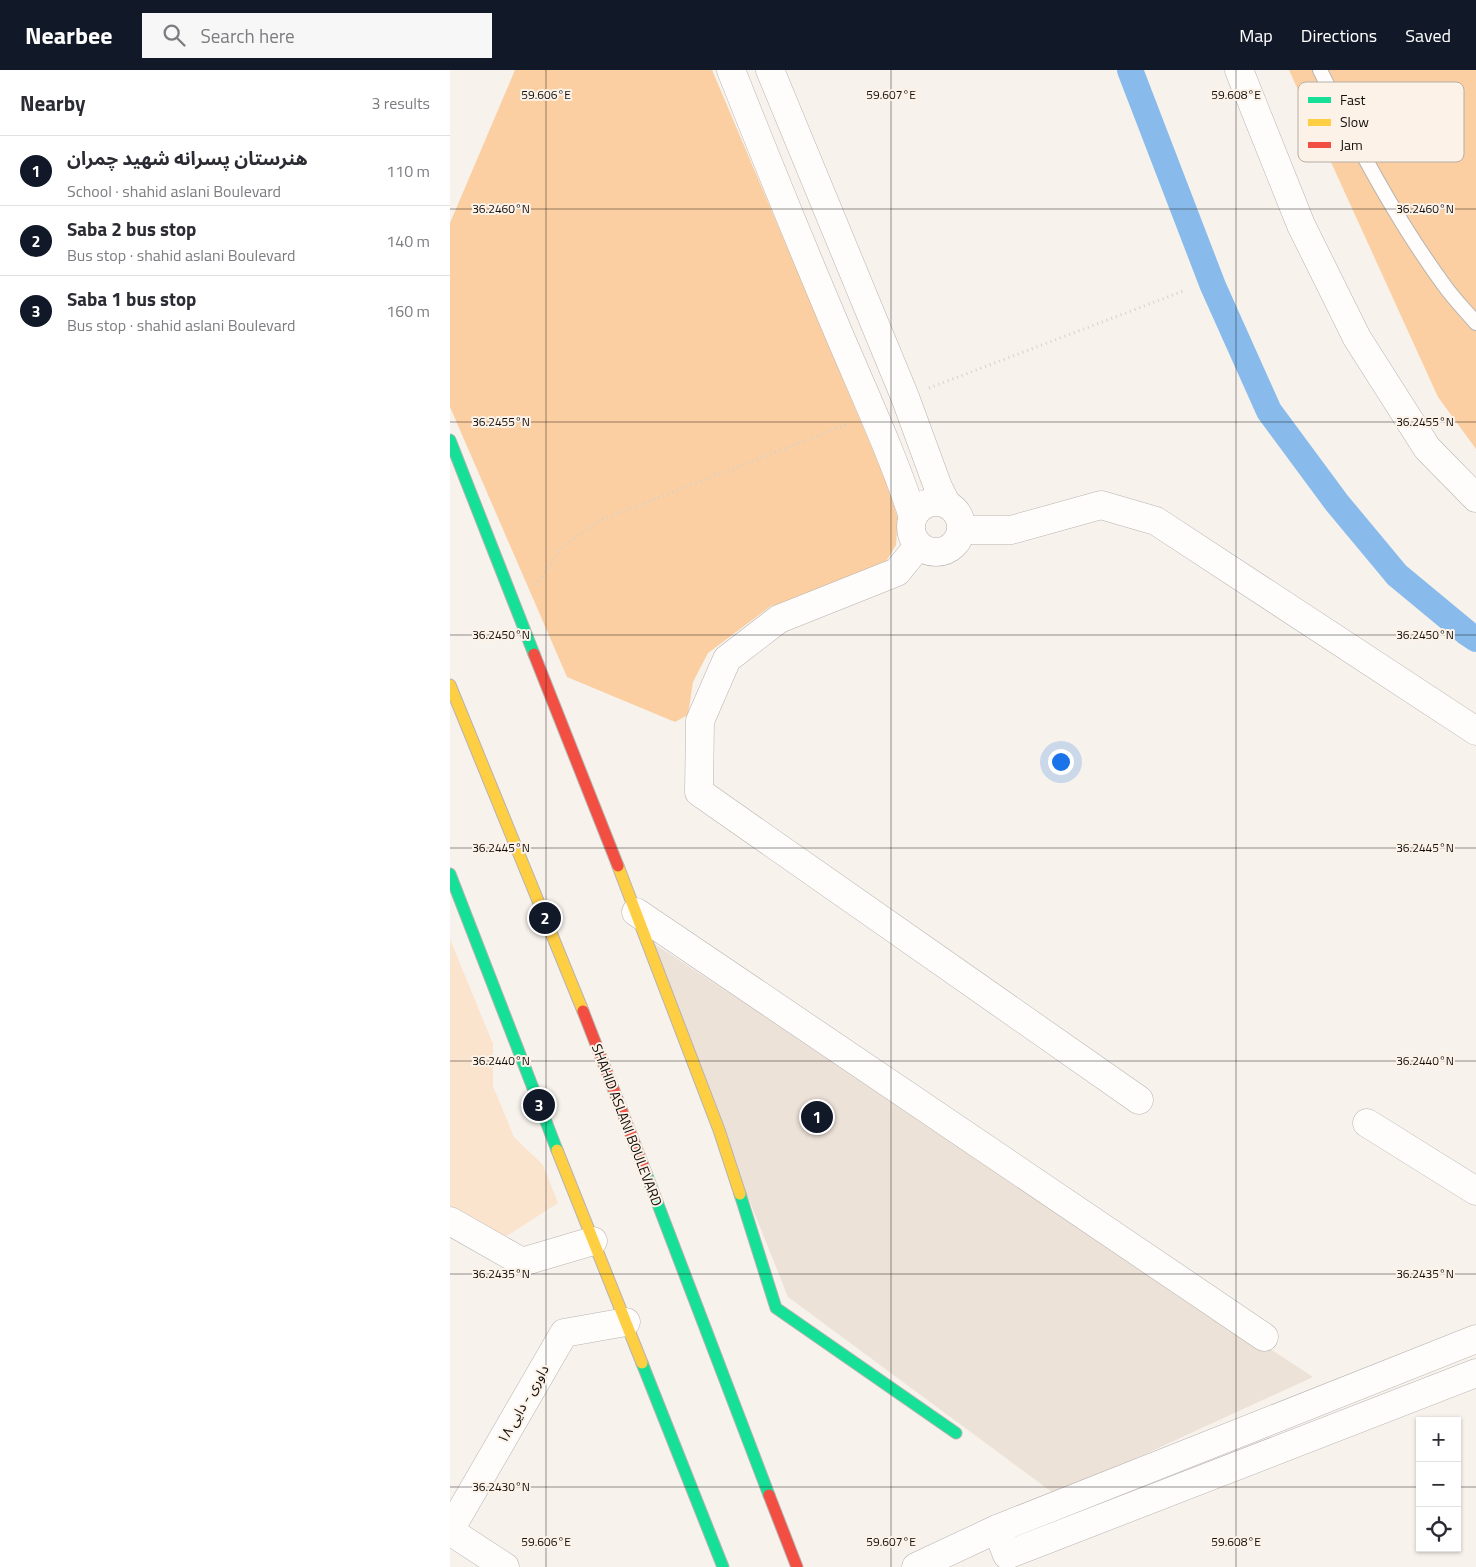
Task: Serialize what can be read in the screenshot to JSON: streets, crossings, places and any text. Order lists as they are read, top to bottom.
{
  "streets": {
    "main road": ["SHAHID ASLANI BOULEVARD"],
    "street": ["داوری - دایی ۱۸"]
  },
  "legend": ["Fast", "Slow", "Jam"],
  "page": {
    "header": "Nearbee",
    "search": "Search here",
    "nav": ["Map", "Directions", "Saved"],
    "heading": ["Nearby", "3 results"],
    "list": [
      {
        "mark": "1",
        "name": "هنرستان پسرانه شهید چمران",
        "note": "School · shahid aslani Boulevard",
        "value": "110 m"
      },
      {
        "mark": "2",
        "name": "Saba 2 bus stop",
        "note": "Bus stop · shahid aslani Boulevard",
        "value": "140 m"
      },
      {
        "mark": "3",
        "name": "Saba 1 bus stop",
        "note": "Bus stop · shahid aslani Boulevard",
        "value": "160 m"
      }
    ],
    "pins": ["2", "3", "1"],
    "map_buttons": ["+", "−"]
  },
  "coordinates": [
    "59.606°E",
    "59.607°E",
    "59.608°E",
    "36.2460°N",
    "36.2455°N",
    "36.2450°N",
    "36.2445°N",
    "36.2440°N",
    "36.2435°N",
    "36.2430°N"
  ]
}
